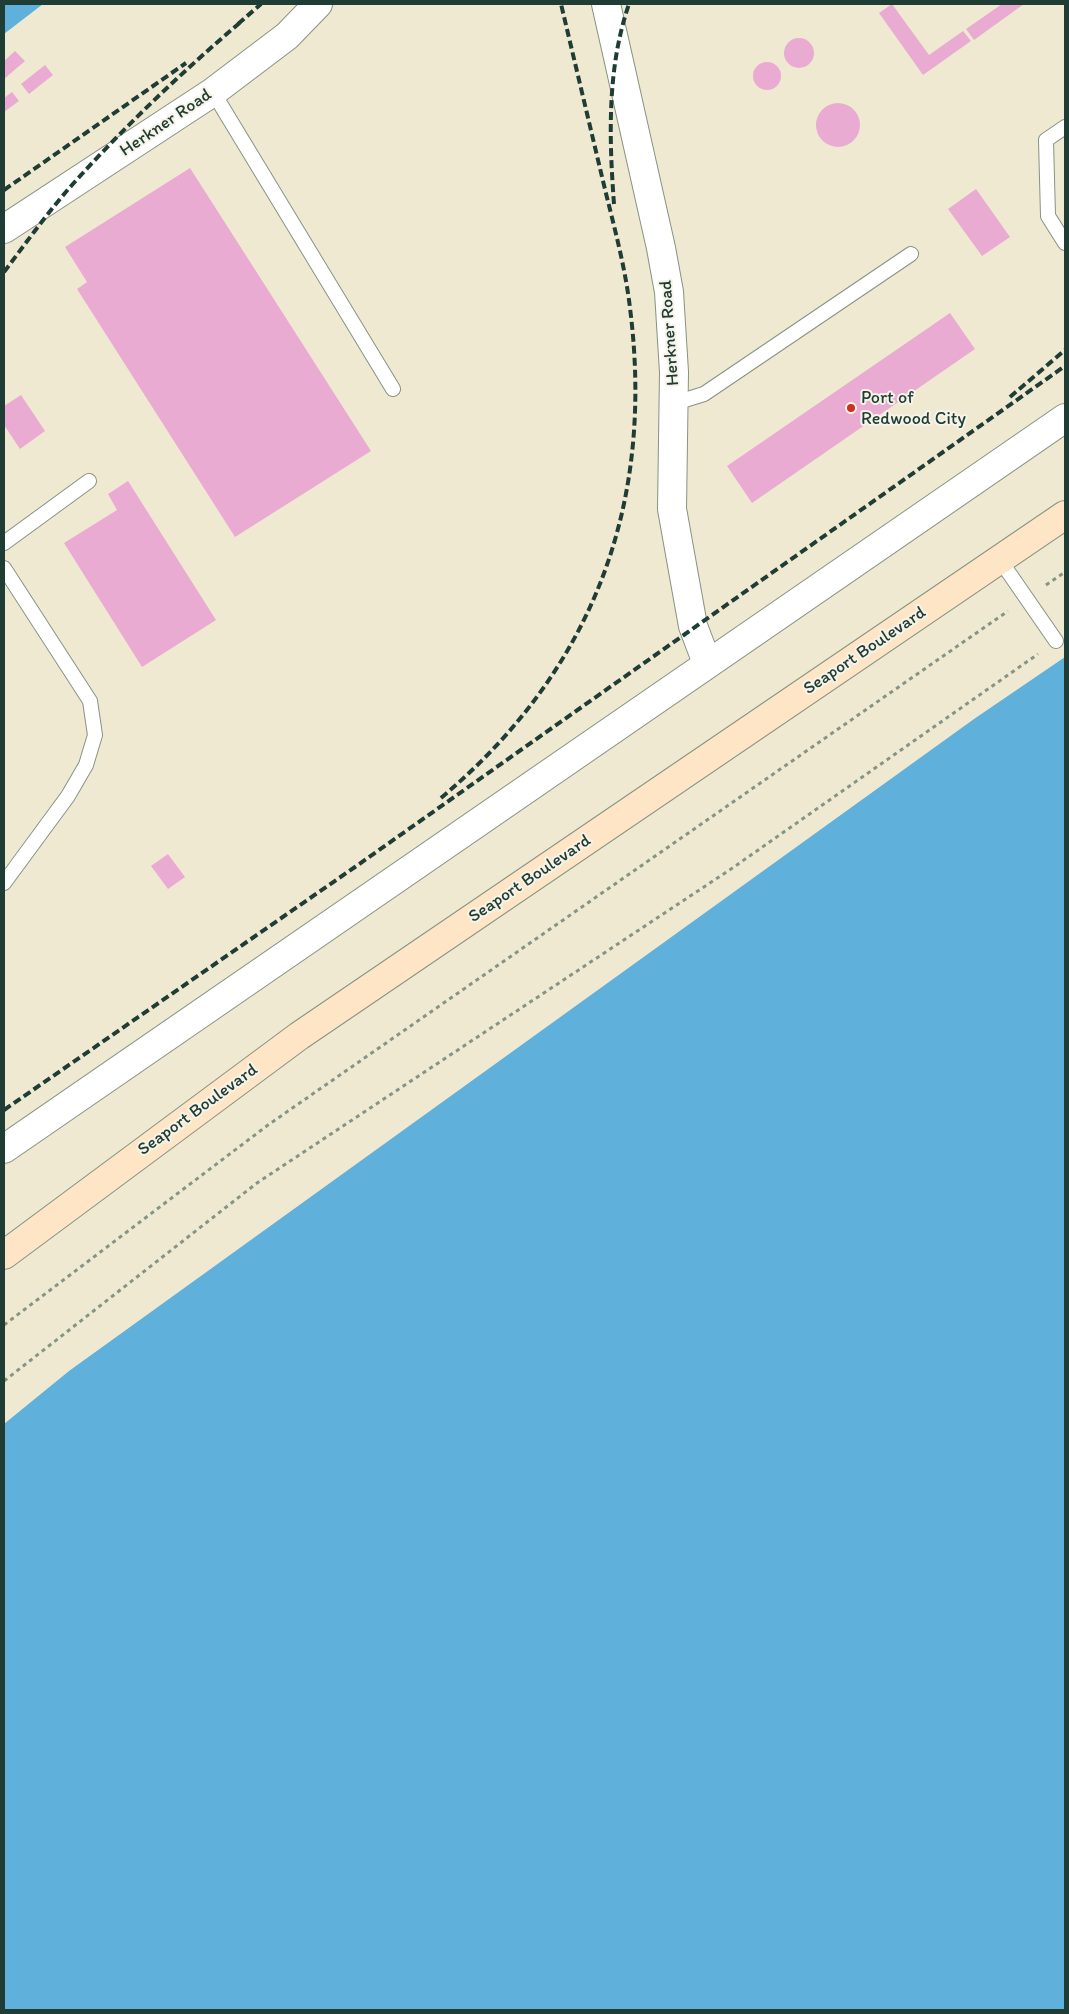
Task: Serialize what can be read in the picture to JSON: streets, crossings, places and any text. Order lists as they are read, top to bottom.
{
  "streets": {
    "main road": ["Seaport Boulevard"],
    "street": ["Herkner Road"]
  },
  "places": ["Port of Redwood City"]
}
